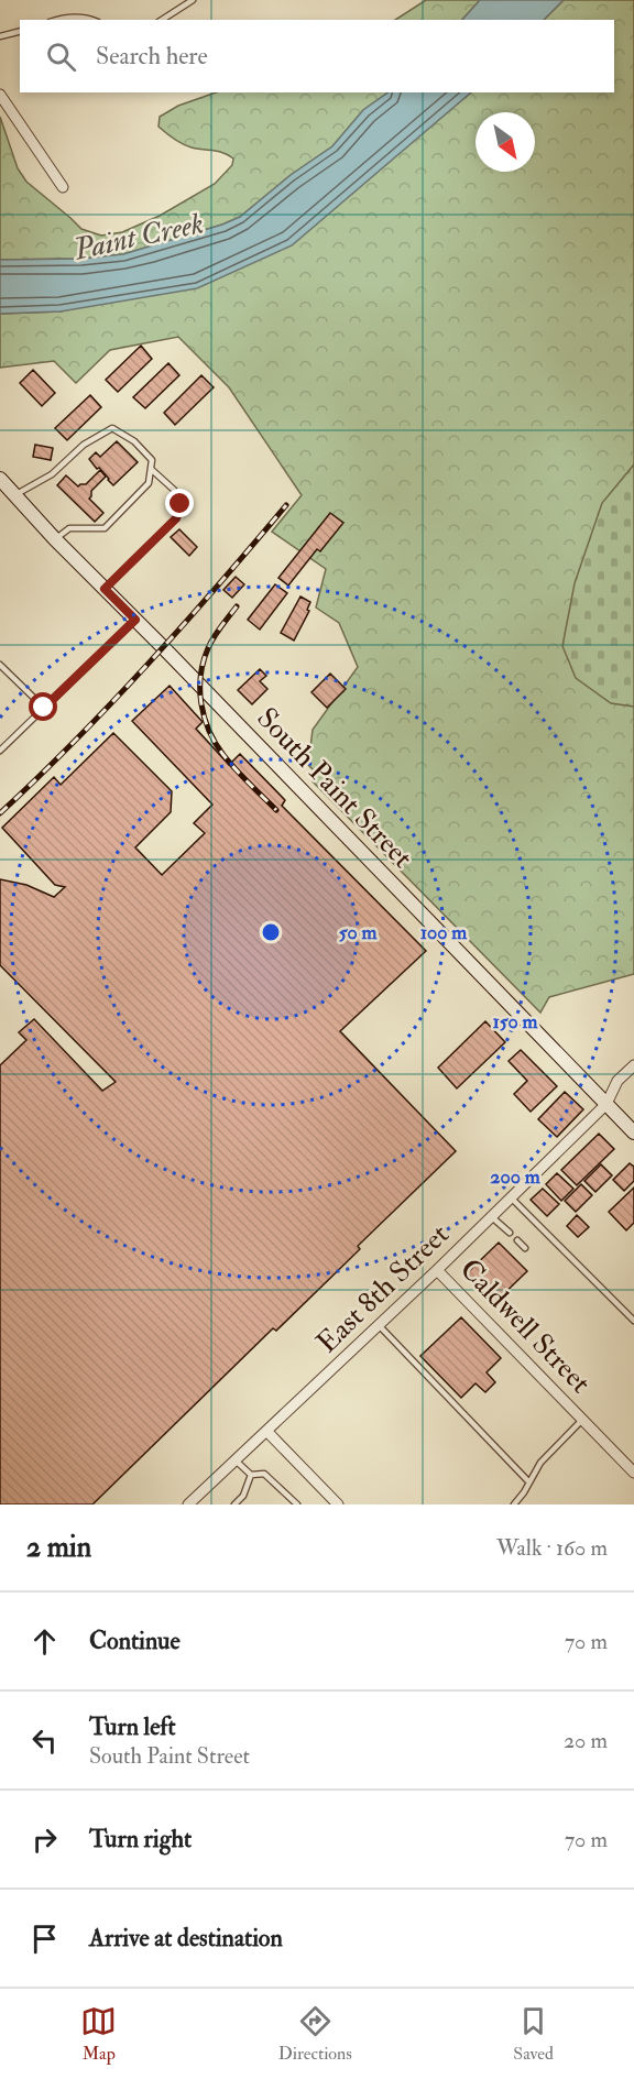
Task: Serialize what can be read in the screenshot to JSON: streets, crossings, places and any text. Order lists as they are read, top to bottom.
{
  "streets": {
    "main road": ["South Paint Street"],
    "street": ["East 8th Street", "Caldwell Street"]
  },
  "crossings": [
    ["South Paint Street", "East 8th Street"],
    ["East 8th Street", "Caldwell Street"]
  ],
  "water": ["Paint Creek"],
  "north": "bottom right",
  "page": {
    "search": "Search here",
    "heading": ["2 min", "Walk · 160 m"],
    "list": [
      ["Continue", "70 m"],
      ["Turn left", "South Paint Street", "20 m"],
      ["Turn right", "70 m"],
      "Arrive at destination"
    ],
    "nav": ["Map", "Directions", "Saved"]
  },
  "rings": [
    "50 m",
    "100 m",
    "150 m",
    "200 m"
  ]
}
